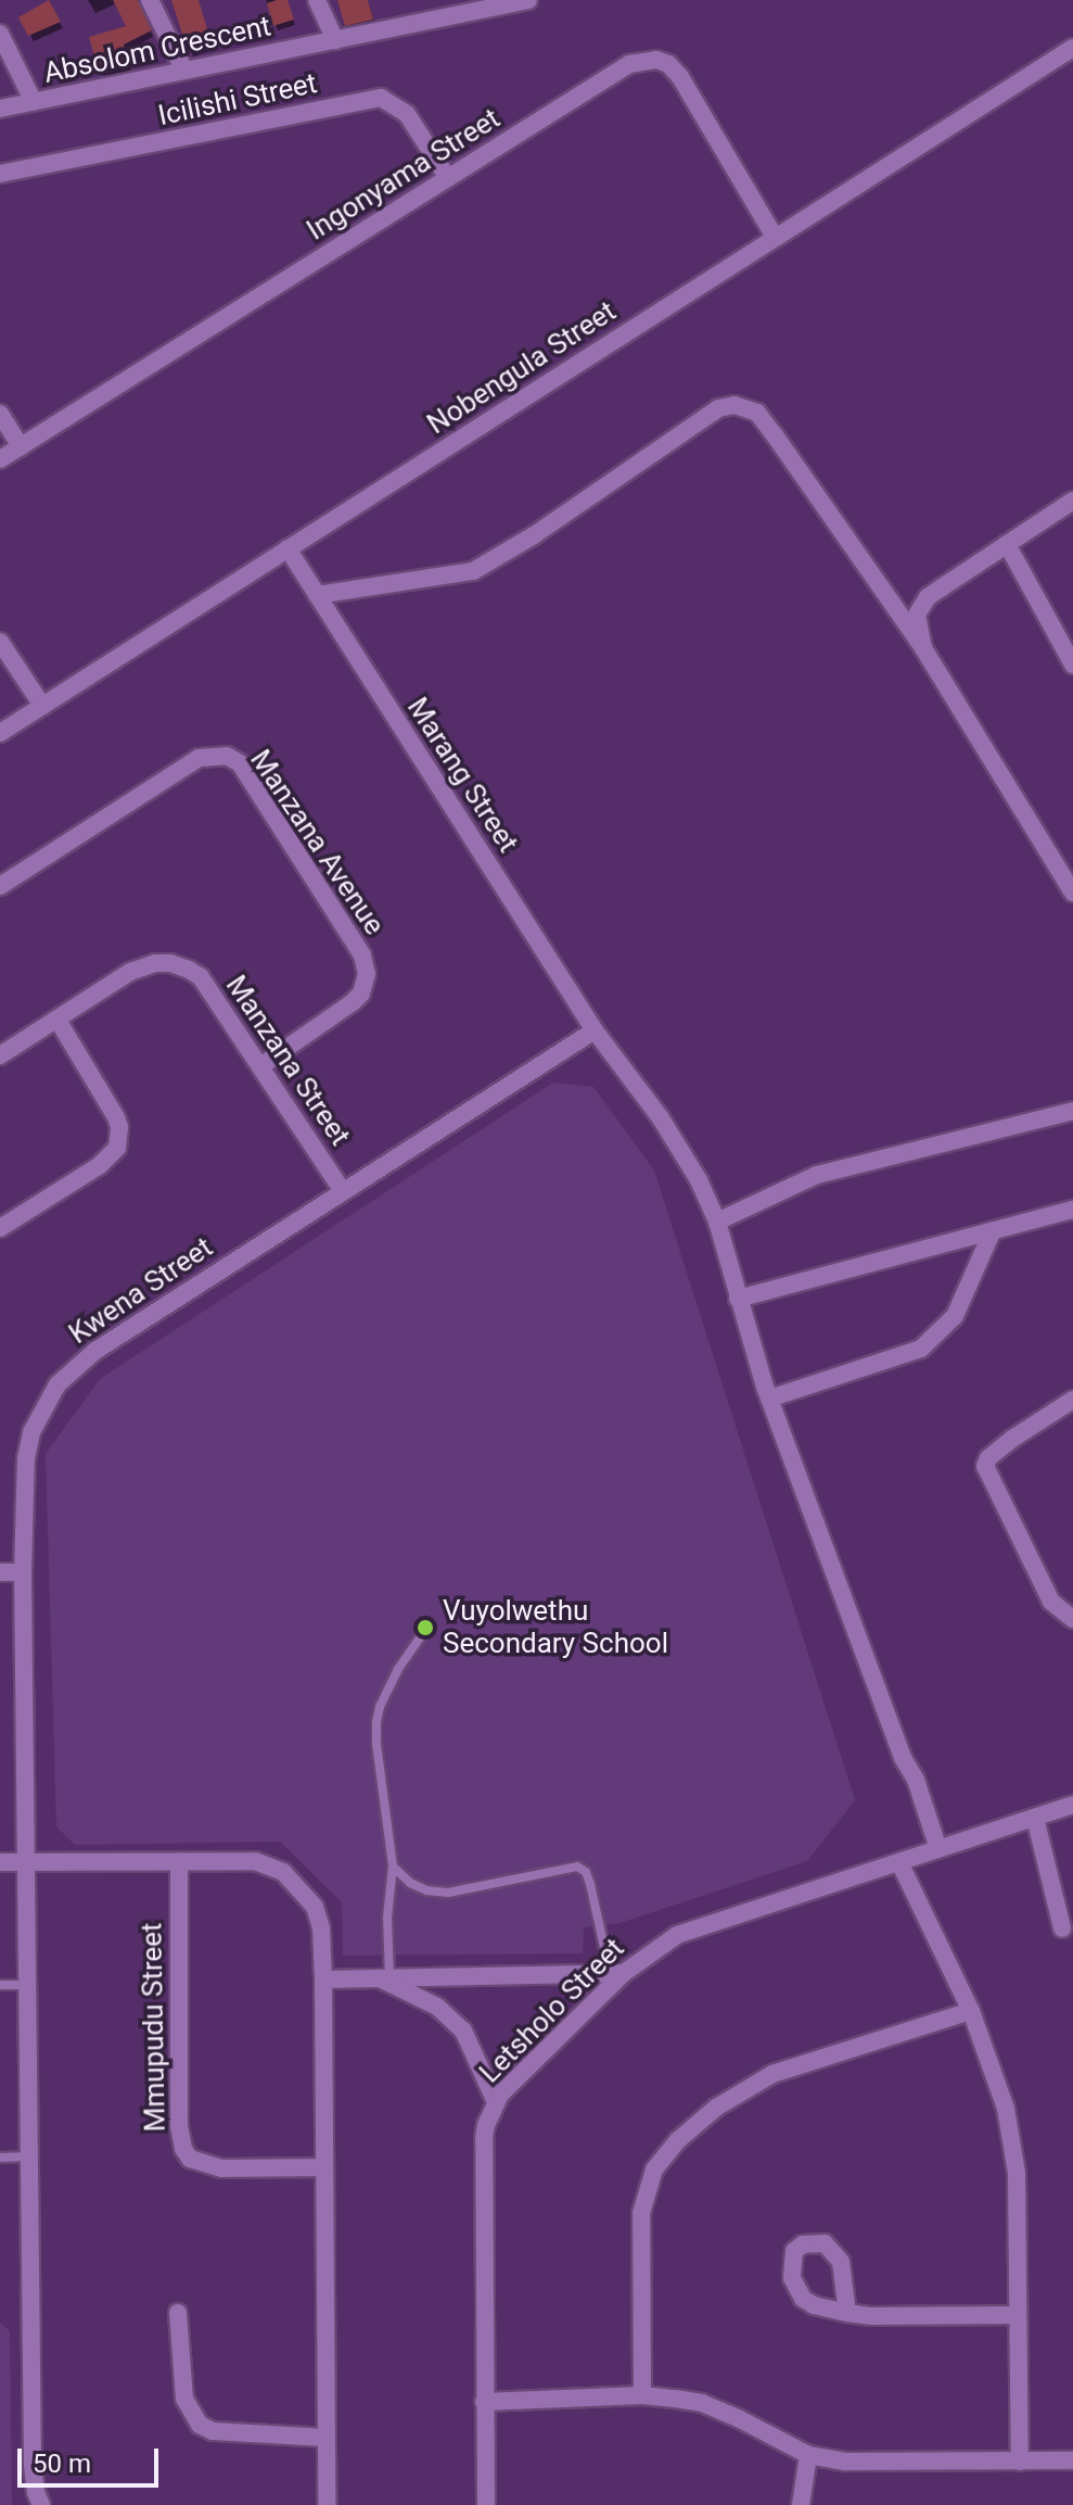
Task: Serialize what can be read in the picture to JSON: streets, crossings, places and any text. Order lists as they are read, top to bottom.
{
  "streets": {
    "street": [
      "Absolom Crescent",
      "Icilishi Street",
      "Ingonyama Street",
      "Nobengula Street",
      "Marang Street",
      "Manzana Avenue",
      "Manzana Street",
      "Kwena Street",
      "Letsholo Street",
      "Mmupudu Street"
    ]
  },
  "crossings": [
    ["Icilishi Street", "Ingonyama Street"],
    ["Ingonyama Street", "Nobengula Street"],
    ["Nobengula Street", "Marang Street"],
    ["Marang Street", "Kwena Street"],
    ["Marang Street", "Letsholo Street"],
    ["Manzana Avenue", "Manzana Street"],
    ["Manzana Street", "Kwena Street"]
  ],
  "places": ["Vuyolwethu Secondary School"],
  "scale_bar": "50 m"
}
